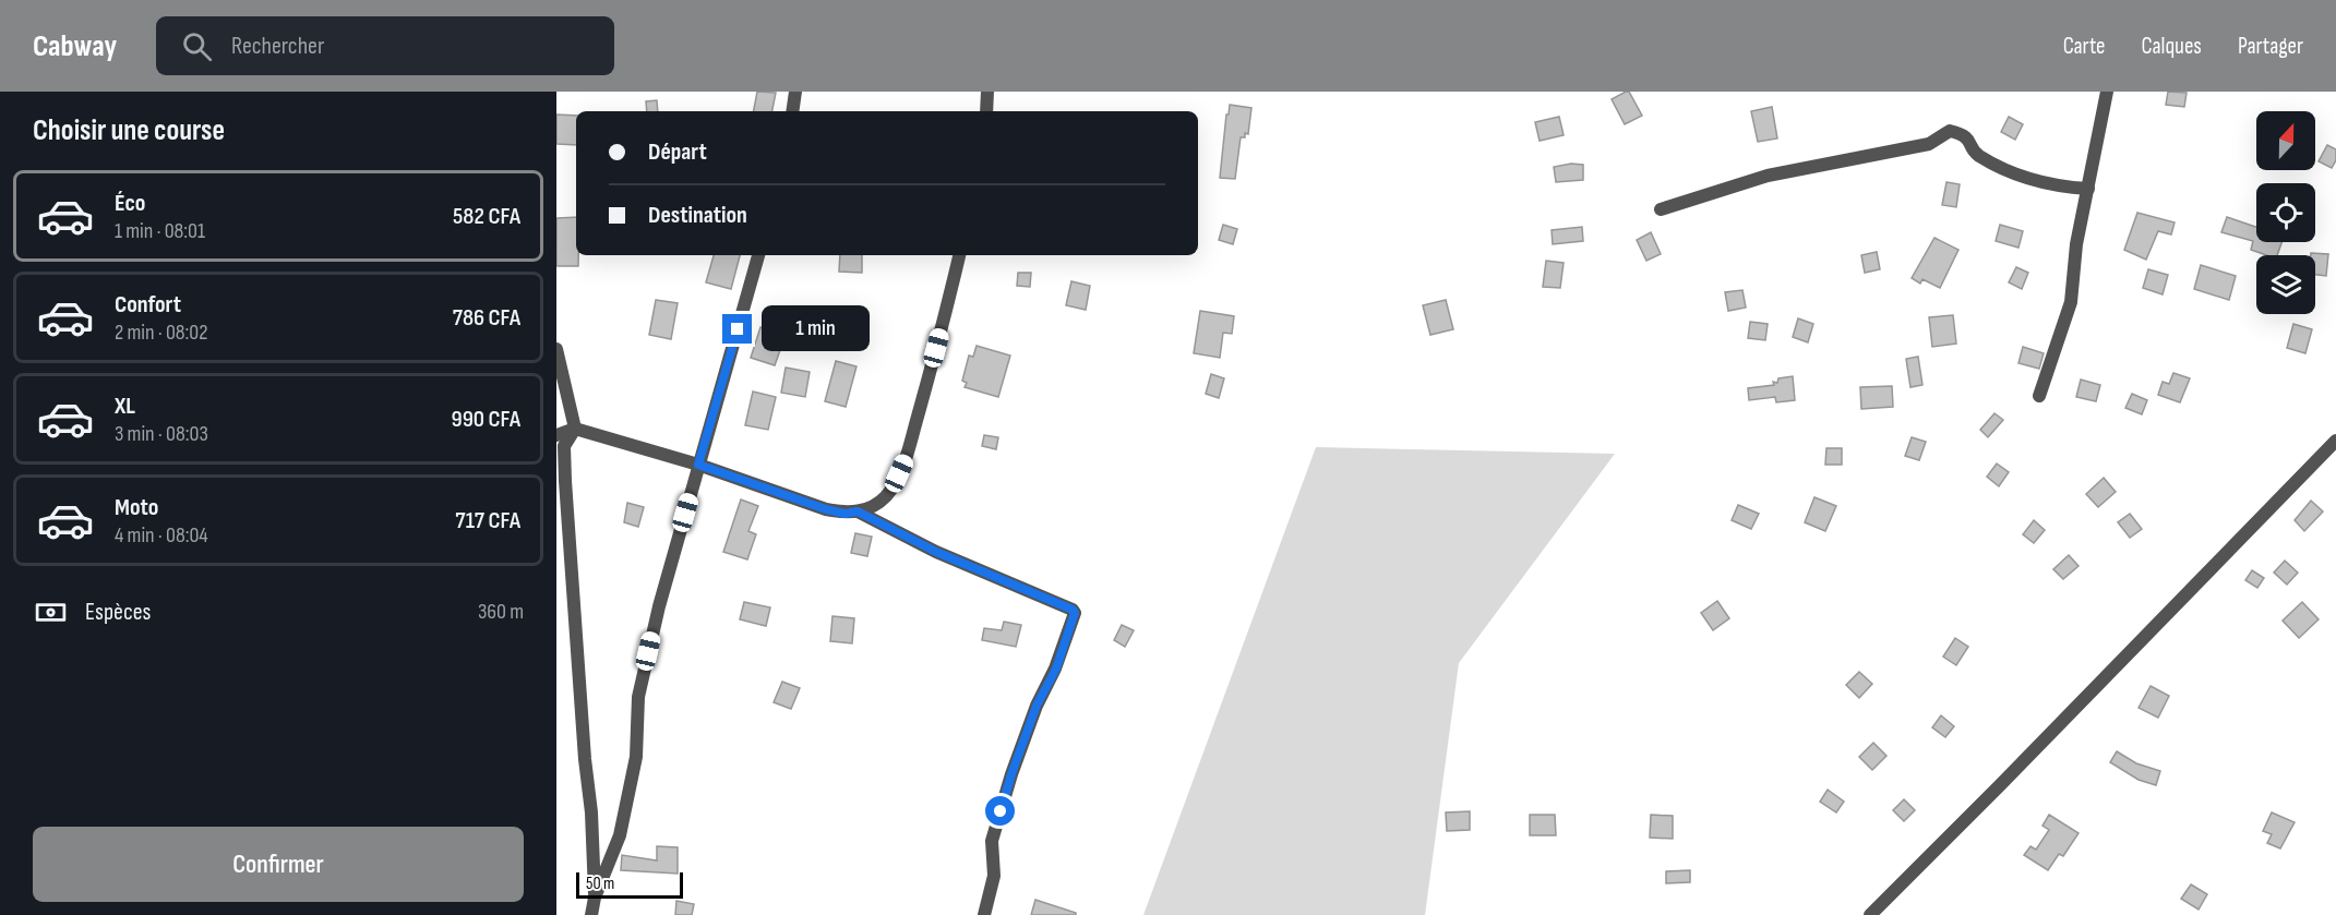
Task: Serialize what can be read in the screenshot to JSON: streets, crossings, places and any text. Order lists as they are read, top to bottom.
{
  "scale_bar": "50 m",
  "north": "top",
  "page": {
    "header": "Cabway",
    "search": "Rechercher",
    "nav": ["Carte", "Calques", "Partager"],
    "heading": "Choisir une course",
    "banner": ["Départ", "Destination"],
    "list": [
      {
        "name": "Éco",
        "note": "1 min · 08:01",
        "value": "582 CFA"
      },
      {
        "name": "Confort",
        "note": "2 min · 08:02",
        "value": "786 CFA"
      },
      {
        "name": "XL",
        "note": "3 min · 08:03",
        "value": "990 CFA"
      },
      {
        "name": "Moto",
        "note": "4 min · 08:04",
        "value": "717 CFA"
      }
    ],
    "bubble": "1 min",
    "pay": ["Espèces", "360 m"],
    "buttons": "Confirmer",
    "scale": "50 m"
  }
}
